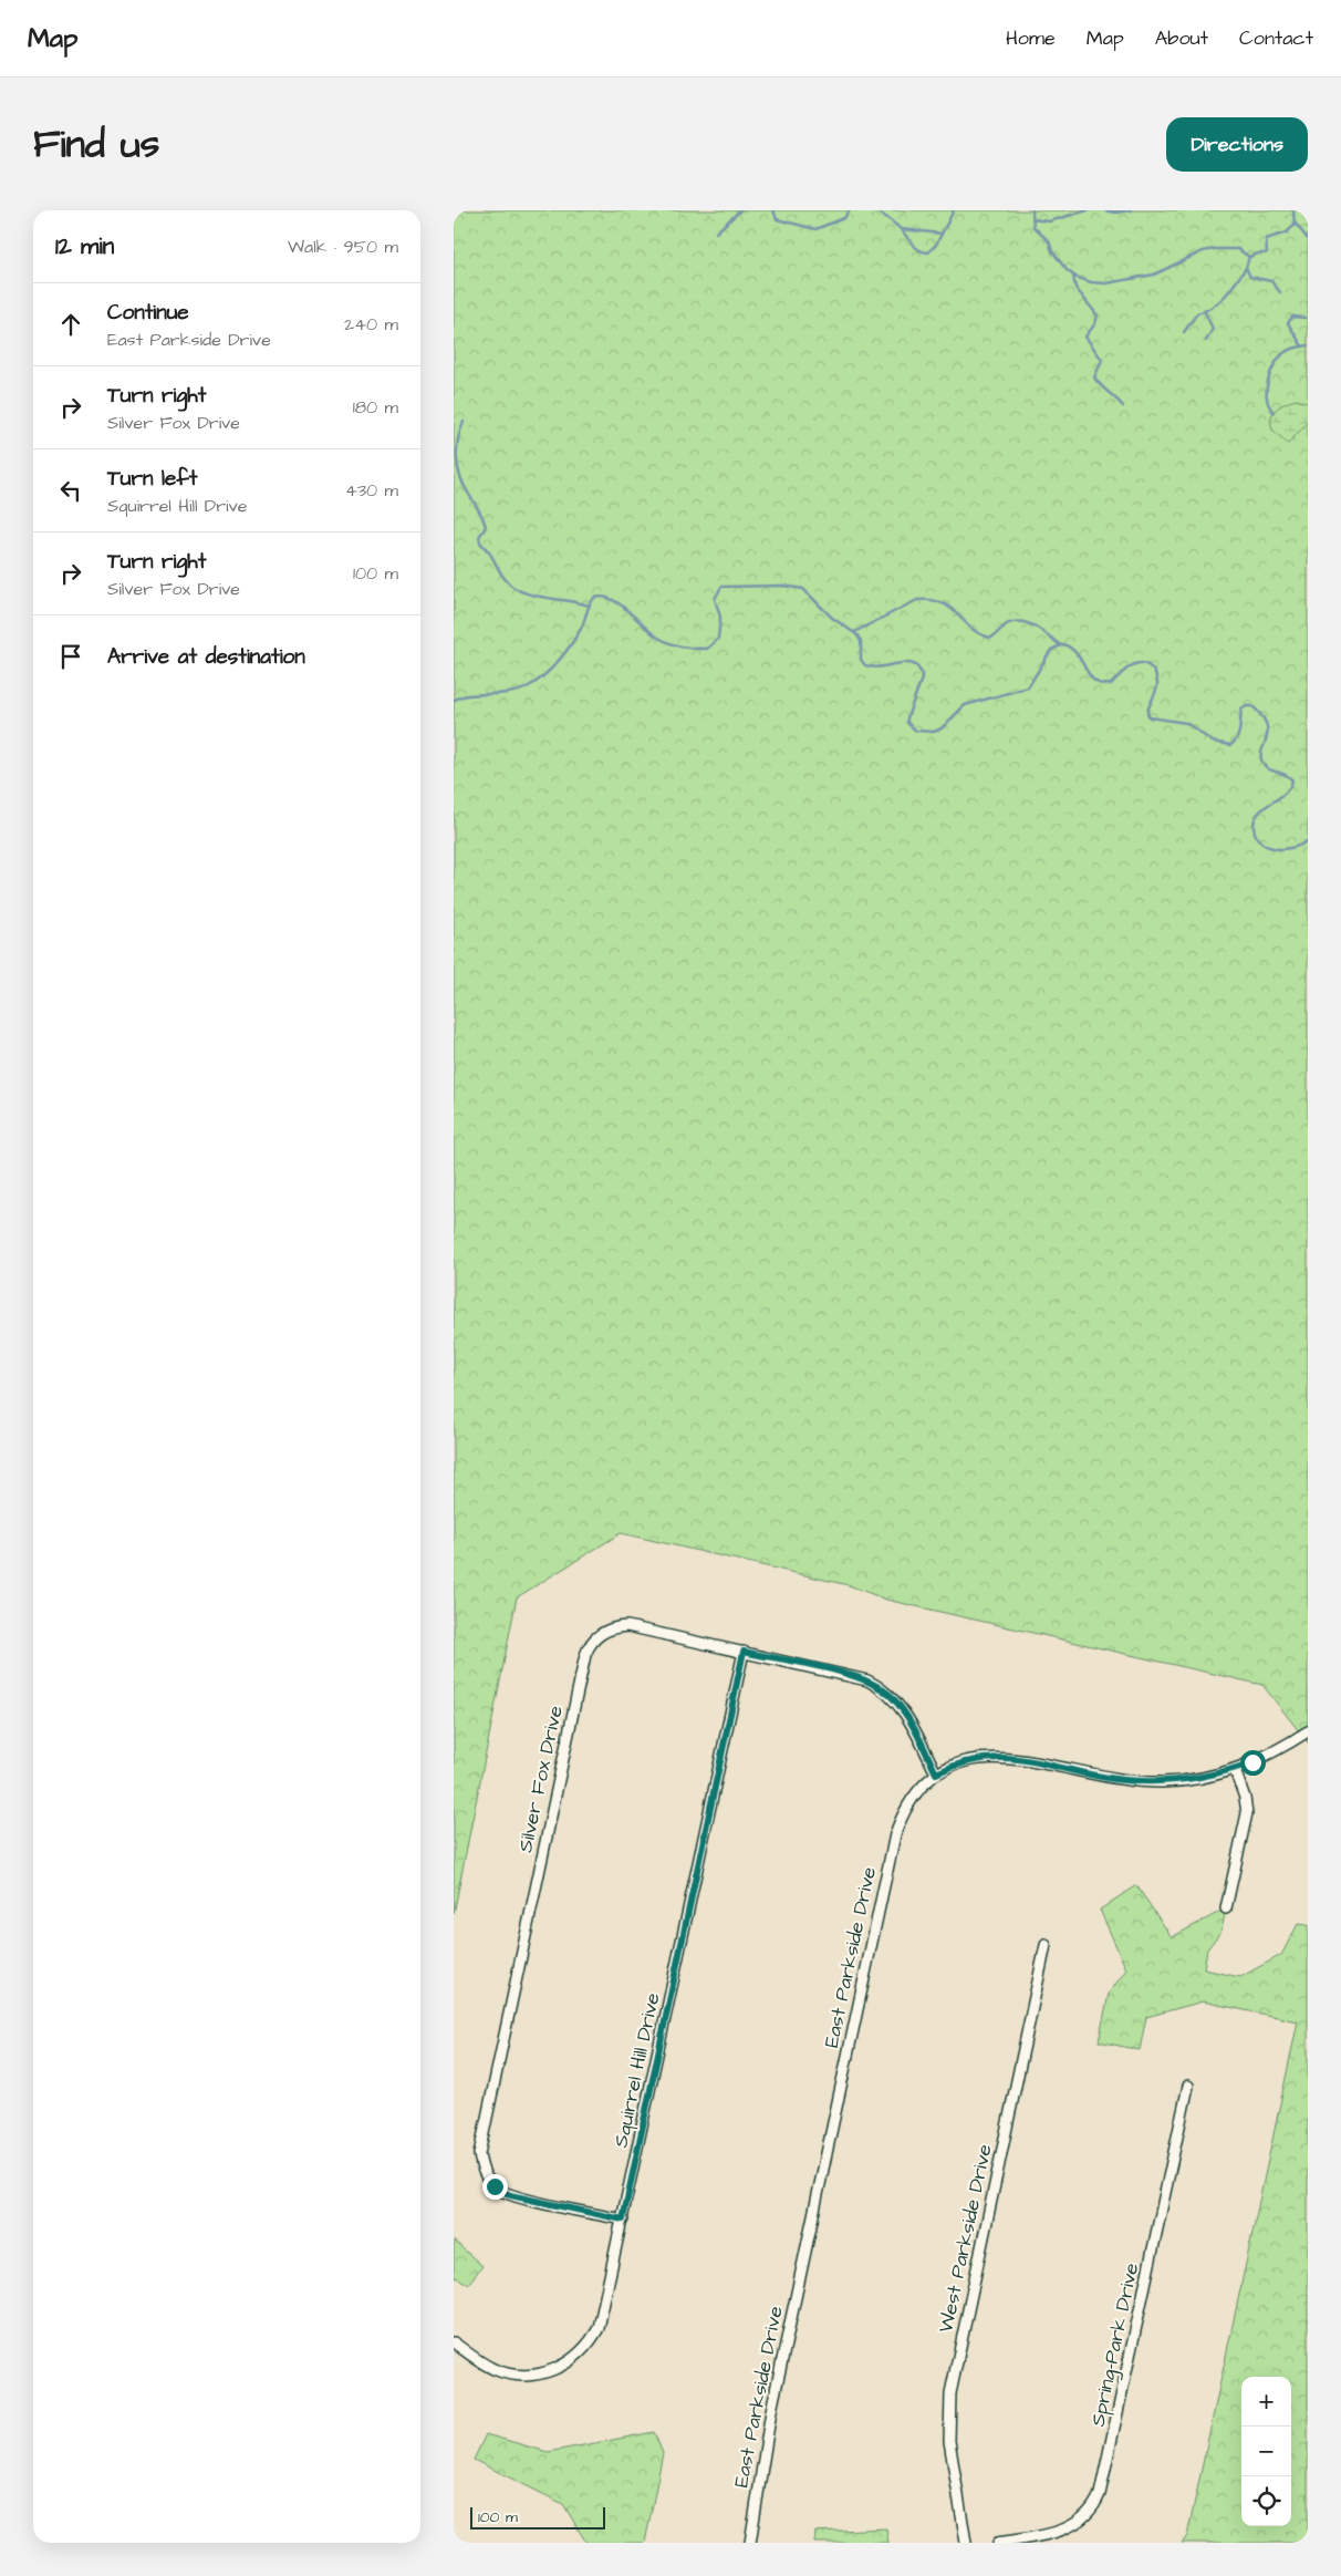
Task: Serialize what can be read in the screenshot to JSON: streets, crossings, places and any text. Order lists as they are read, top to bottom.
{
  "streets": {
    "street": [
      "Silver Fox Drive",
      "East Parkside Drive",
      "Squirrel Hill Drive",
      "West Parkside Drive",
      "Spring-Park Drive"
    ]
  },
  "crossings": [
    ["Silver Fox Drive", "East Parkside Drive"],
    ["Silver Fox Drive", "Squirrel Hill Drive"]
  ],
  "scale_bar": "100 m",
  "page": {
    "header": "Map",
    "nav": [
      "Home",
      "Map",
      "About",
      "Contact"
    ],
    "title": "Find us",
    "buttons": "Directions",
    "heading": ["12 min", "Walk · 950 m"],
    "list": [
      ["Continue", "East Parkside Drive", "240 m"],
      ["Turn right", "Silver Fox Drive", "180 m"],
      ["Turn left", "Squirrel Hill Drive", "430 m"],
      ["Turn right", "Silver Fox Drive", "100 m"],
      "Arrive at destination"
    ],
    "map_buttons": ["+", "−"],
    "scale": "100 m"
  }
}
